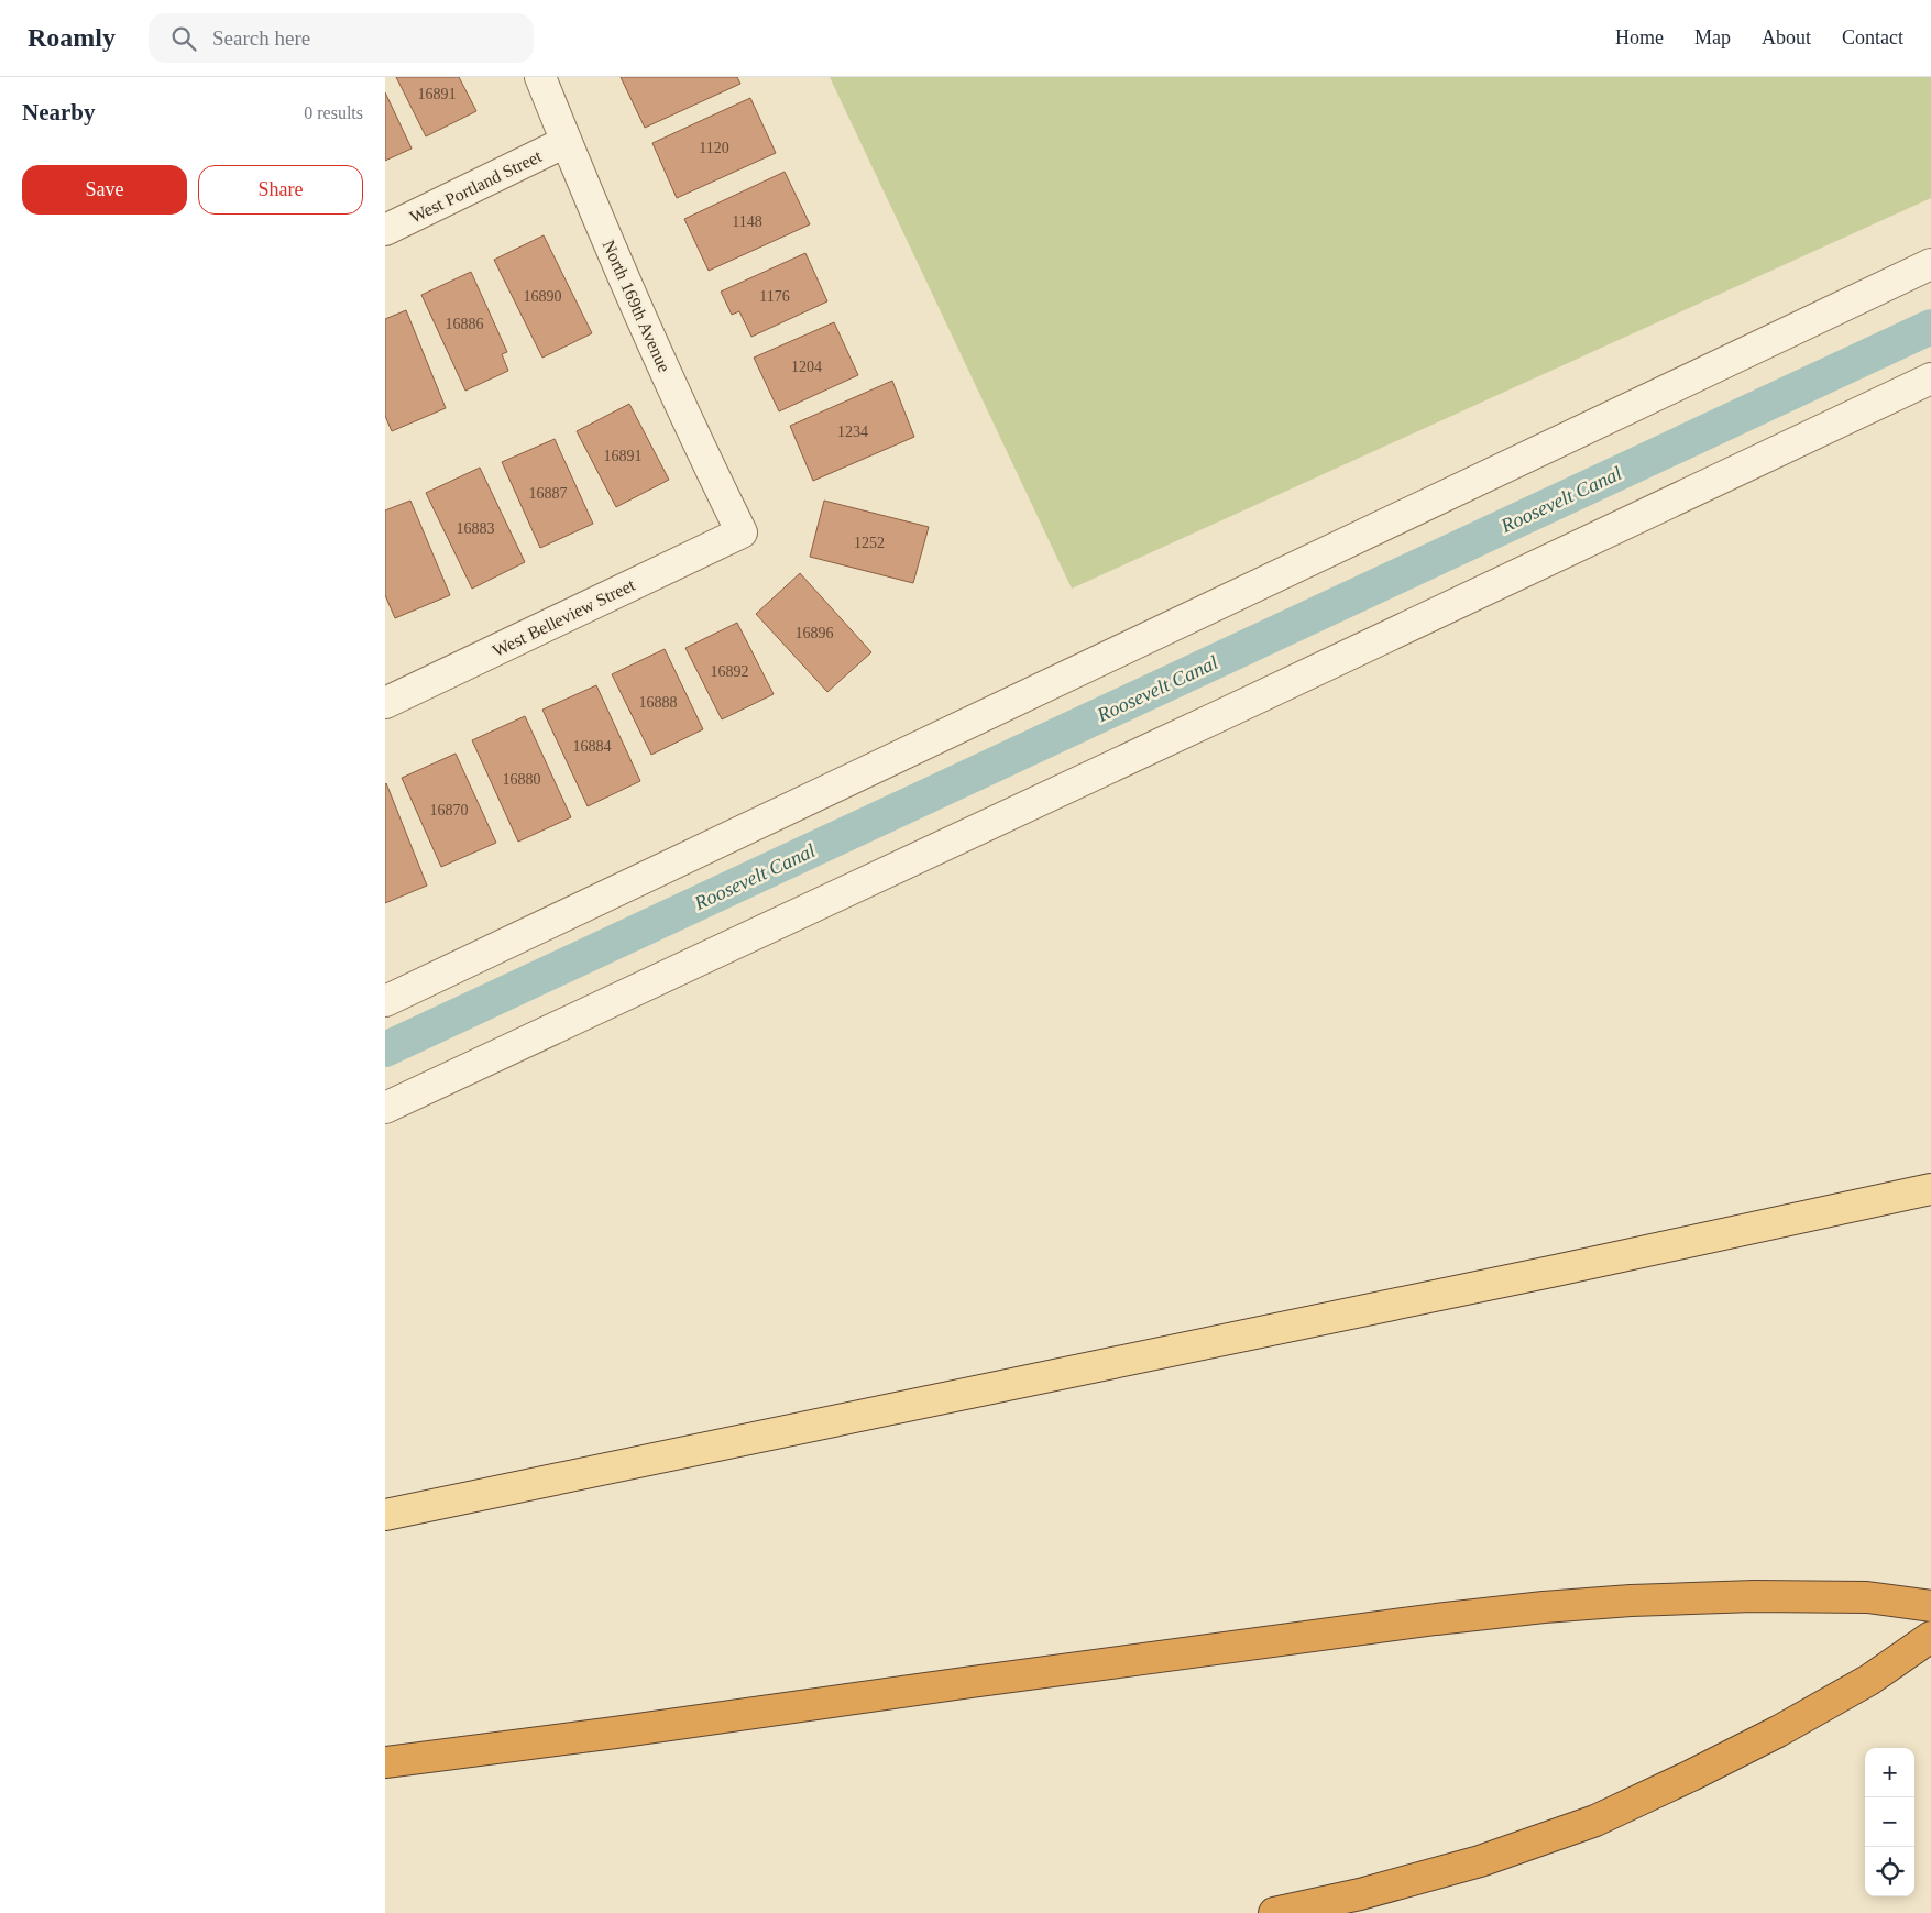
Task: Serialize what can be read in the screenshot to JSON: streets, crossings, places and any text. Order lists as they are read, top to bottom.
{
  "streets": {
    "street": ["West Portland Street", "North 169th Avenue", "West Belleview Street"]
  },
  "crossings": [
    ["West Portland Street", "North 169th Avenue"],
    ["North 169th Avenue", "West Belleview Street"]
  ],
  "water": ["Roosevelt Canal"],
  "house_numbers": [
    "16891",
    "1120",
    "1148",
    "16890",
    "1176",
    "16886",
    "1204",
    "1234",
    "16891",
    "16887",
    "16883",
    "1252",
    "16896",
    "16892",
    "16888",
    "16884",
    "16880",
    "16870"
  ],
  "page": {
    "header": "Roamly",
    "search": "Search here",
    "nav": [
      "Home",
      "Map",
      "About",
      "Contact"
    ],
    "heading": ["Nearby", "0 results"],
    "buttons": ["Save", "Share"],
    "map_buttons": ["+", "−"]
  }
}
